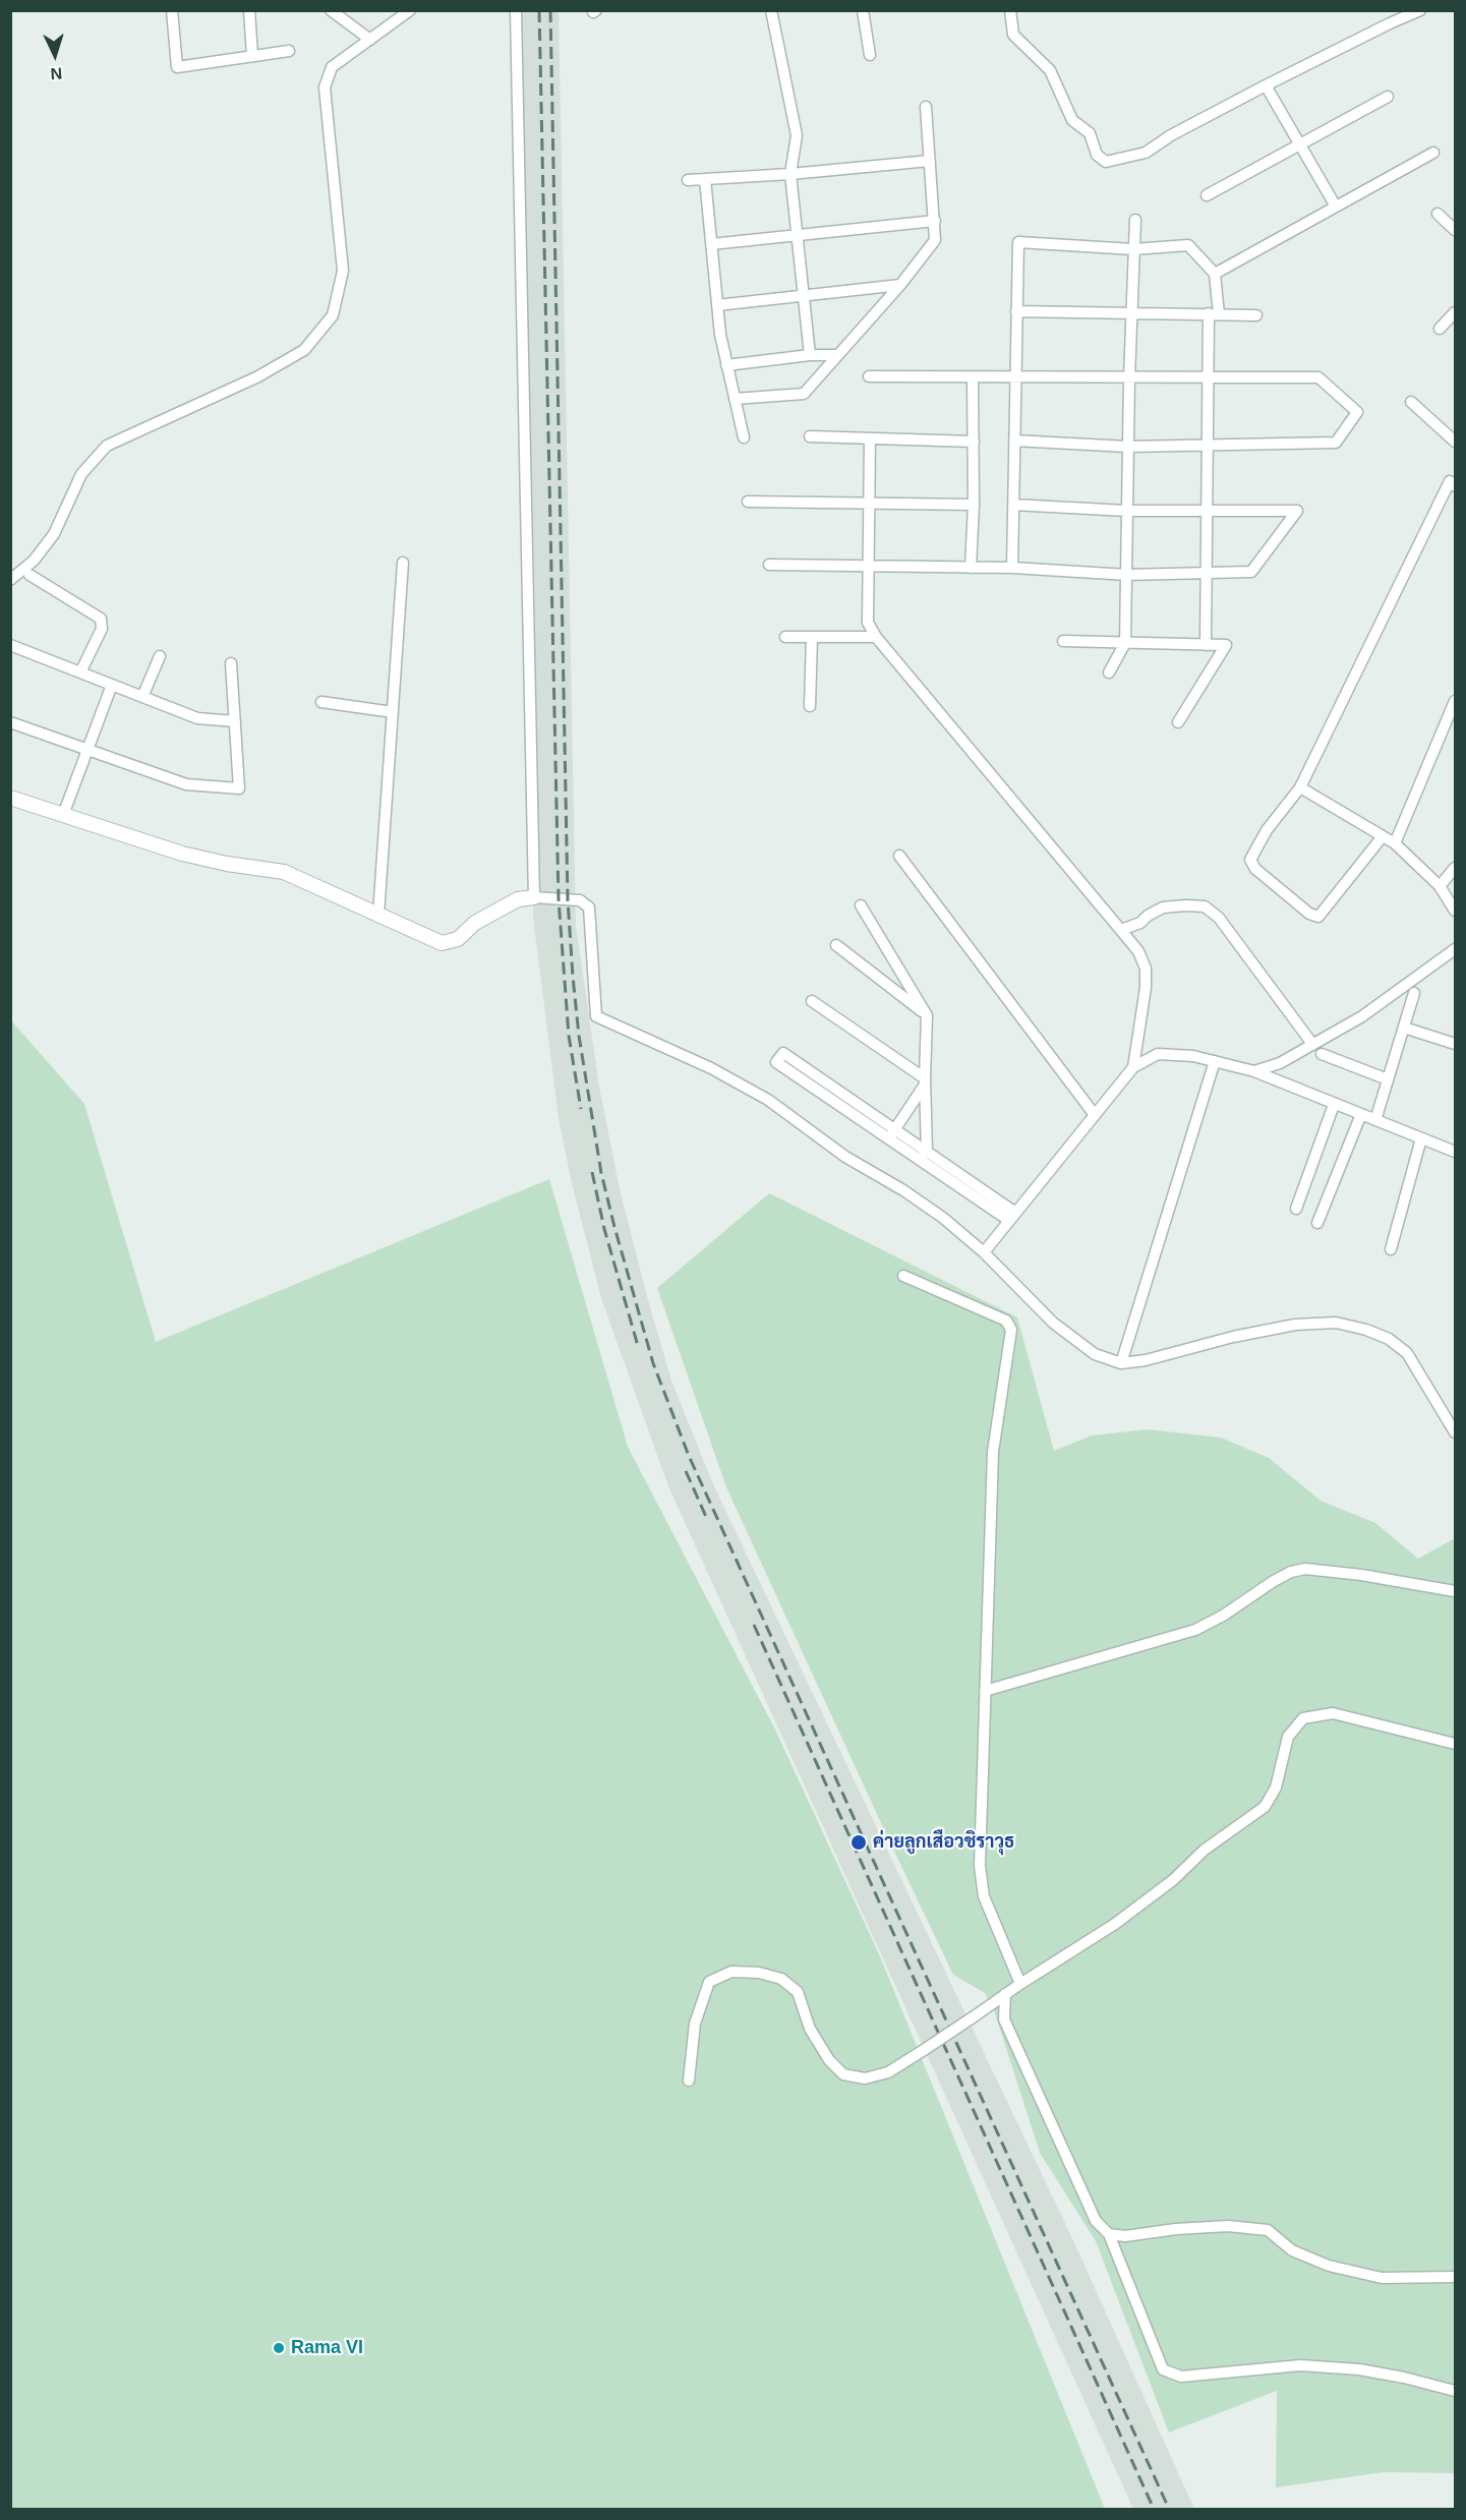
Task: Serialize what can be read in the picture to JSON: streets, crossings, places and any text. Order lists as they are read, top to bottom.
{
  "places": ["ค่ายลูกเสือวชิราวุธ", "Rama VI"],
  "north": "bottom"
}
